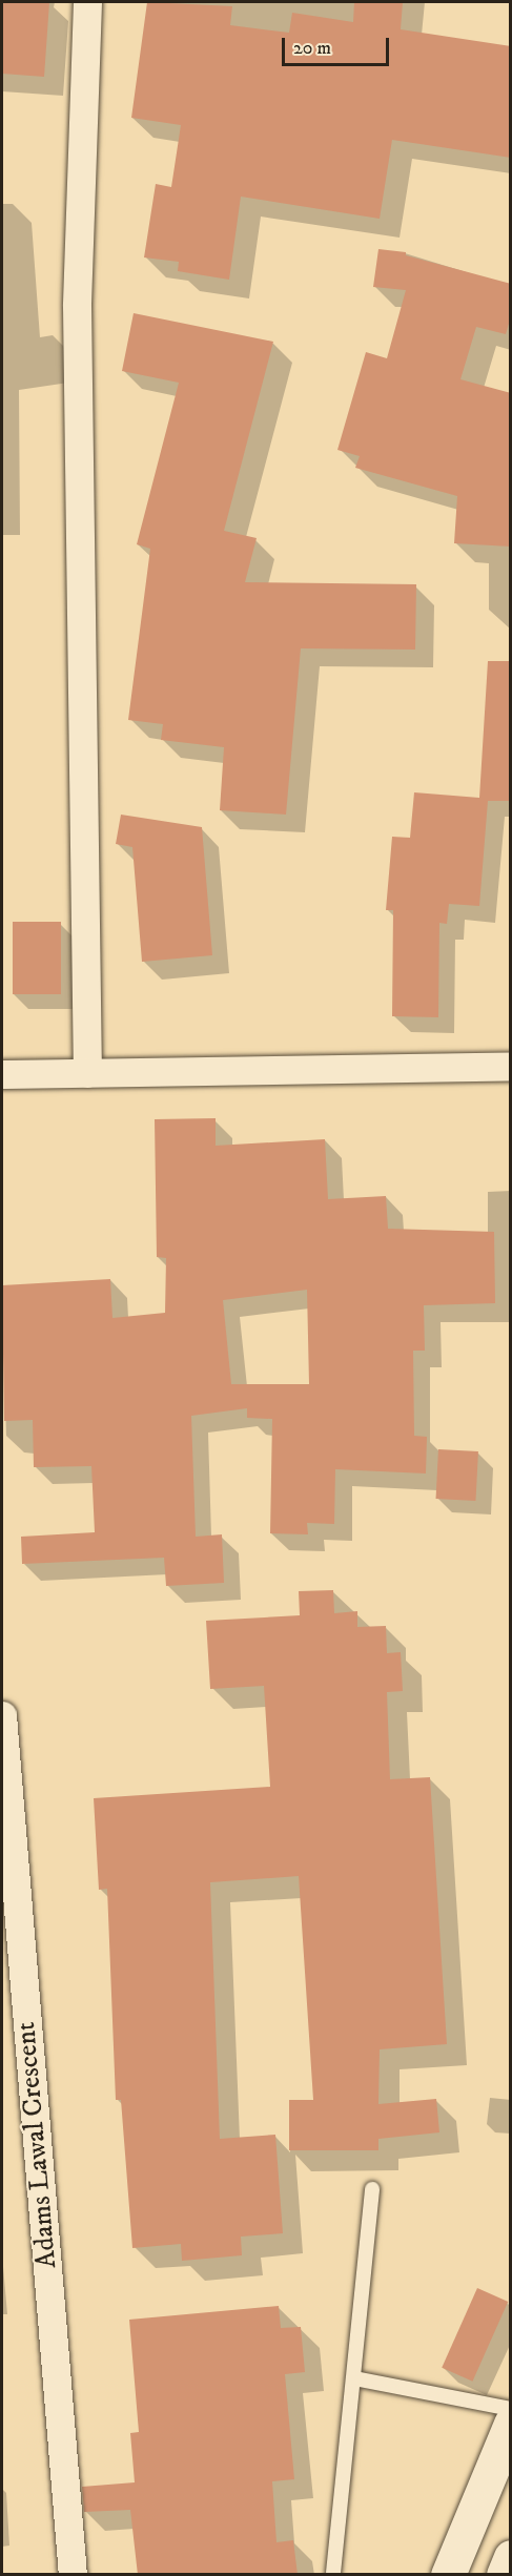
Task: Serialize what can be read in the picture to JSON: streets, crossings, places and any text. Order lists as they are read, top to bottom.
{
  "streets": {
    "street": ["Adams Lawal Crescent"]
  },
  "scale_bar": "20 m"
}
